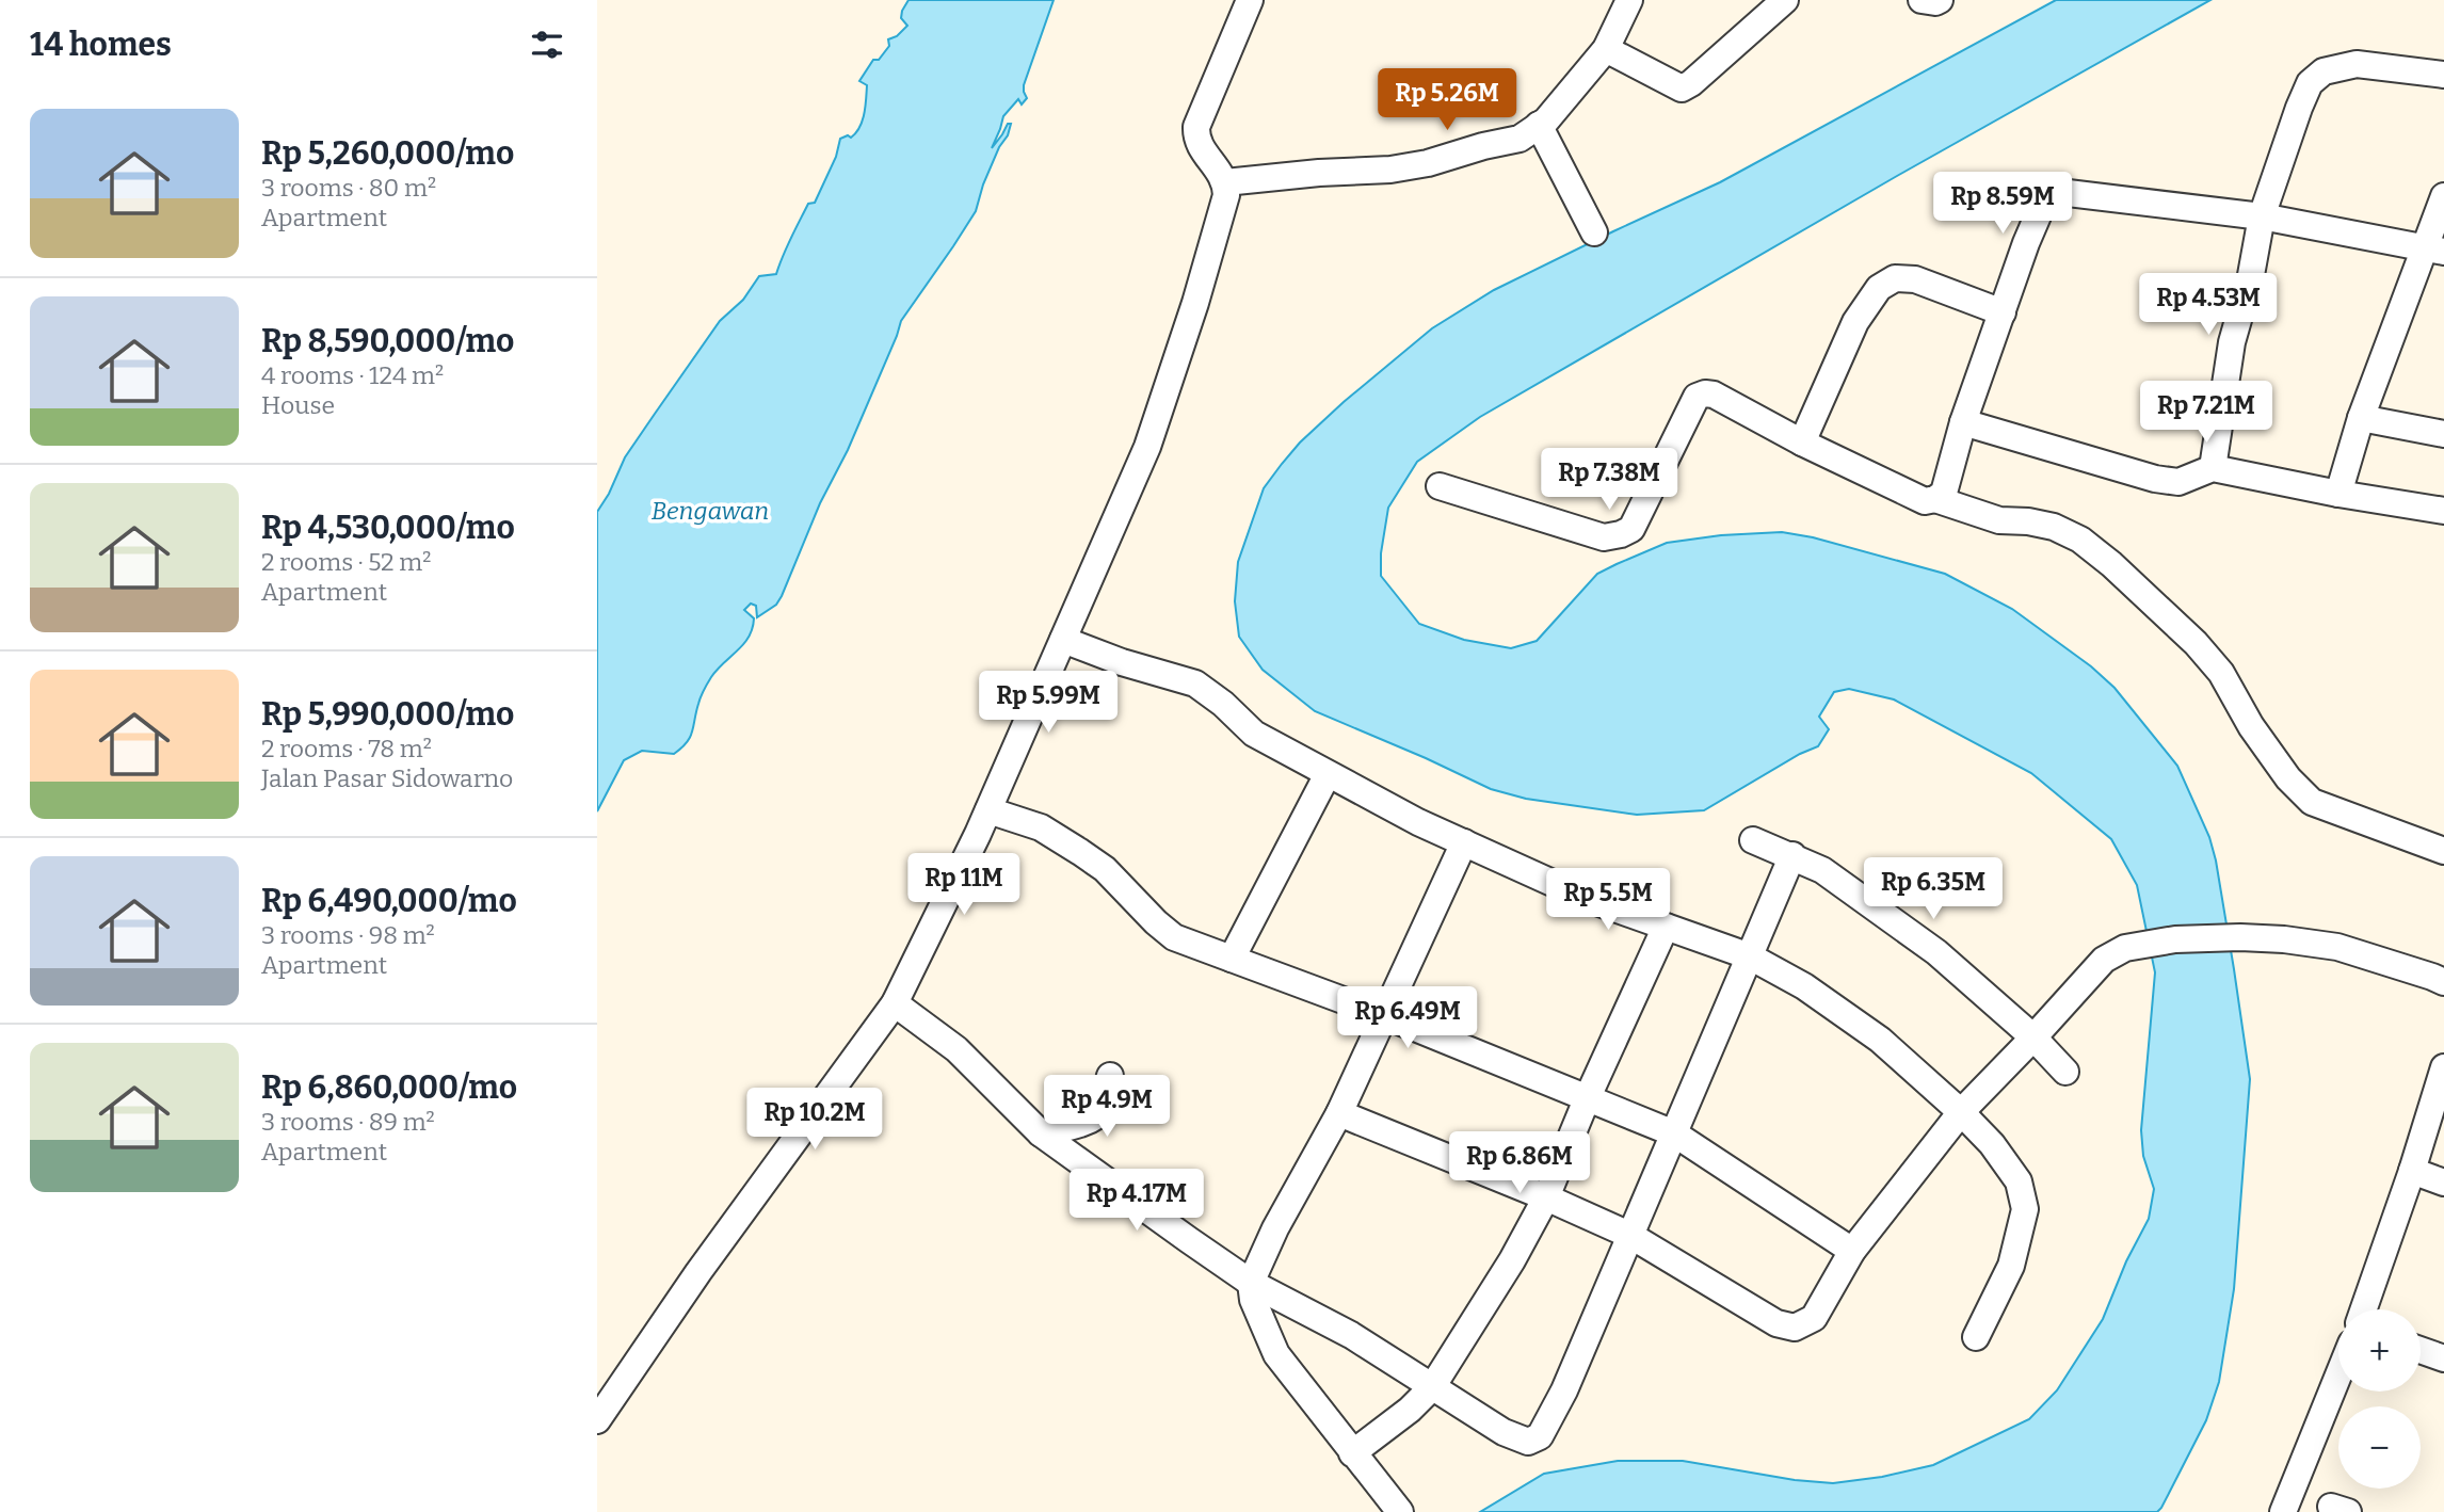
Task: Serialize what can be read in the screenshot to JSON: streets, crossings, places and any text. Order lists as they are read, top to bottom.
{
  "water": ["Bengawan"],
  "page": {
    "heading": "14 homes",
    "price": [
      "Rp 5.26M",
      "Rp 8.59M",
      "Rp 4.53M",
      "Rp 7.21M",
      "Rp 7.38M",
      "Rp 5.99M",
      "Rp 11M",
      "Rp 6.35M",
      "Rp 5.5M",
      "Rp 6.49M",
      "Rp 4.9M",
      "Rp 10.2M",
      "Rp 6.86M",
      "Rp 4.17M"
    ],
    "list": [
      {
        "name": "Rp 5,260,000/mo",
        "note": "3 rooms · 80 m² · Apartment"
      },
      {
        "name": "Rp 8,590,000/mo",
        "note": "4 rooms · 124 m² · House"
      },
      {
        "name": "Rp 4,530,000/mo",
        "note": "2 rooms · 52 m² · Apartment"
      },
      {
        "name": "Rp 5,990,000/mo",
        "note": "2 rooms · 78 m² · Jalan Pasar Sidowarno"
      },
      {
        "name": "Rp 6,490,000/mo",
        "note": "3 rooms · 98 m² · Apartment"
      },
      {
        "name": "Rp 6,860,000/mo",
        "note": "3 rooms · 89 m² · Apartment"
      }
    ],
    "map_buttons": ["+", "−"]
  }
}
